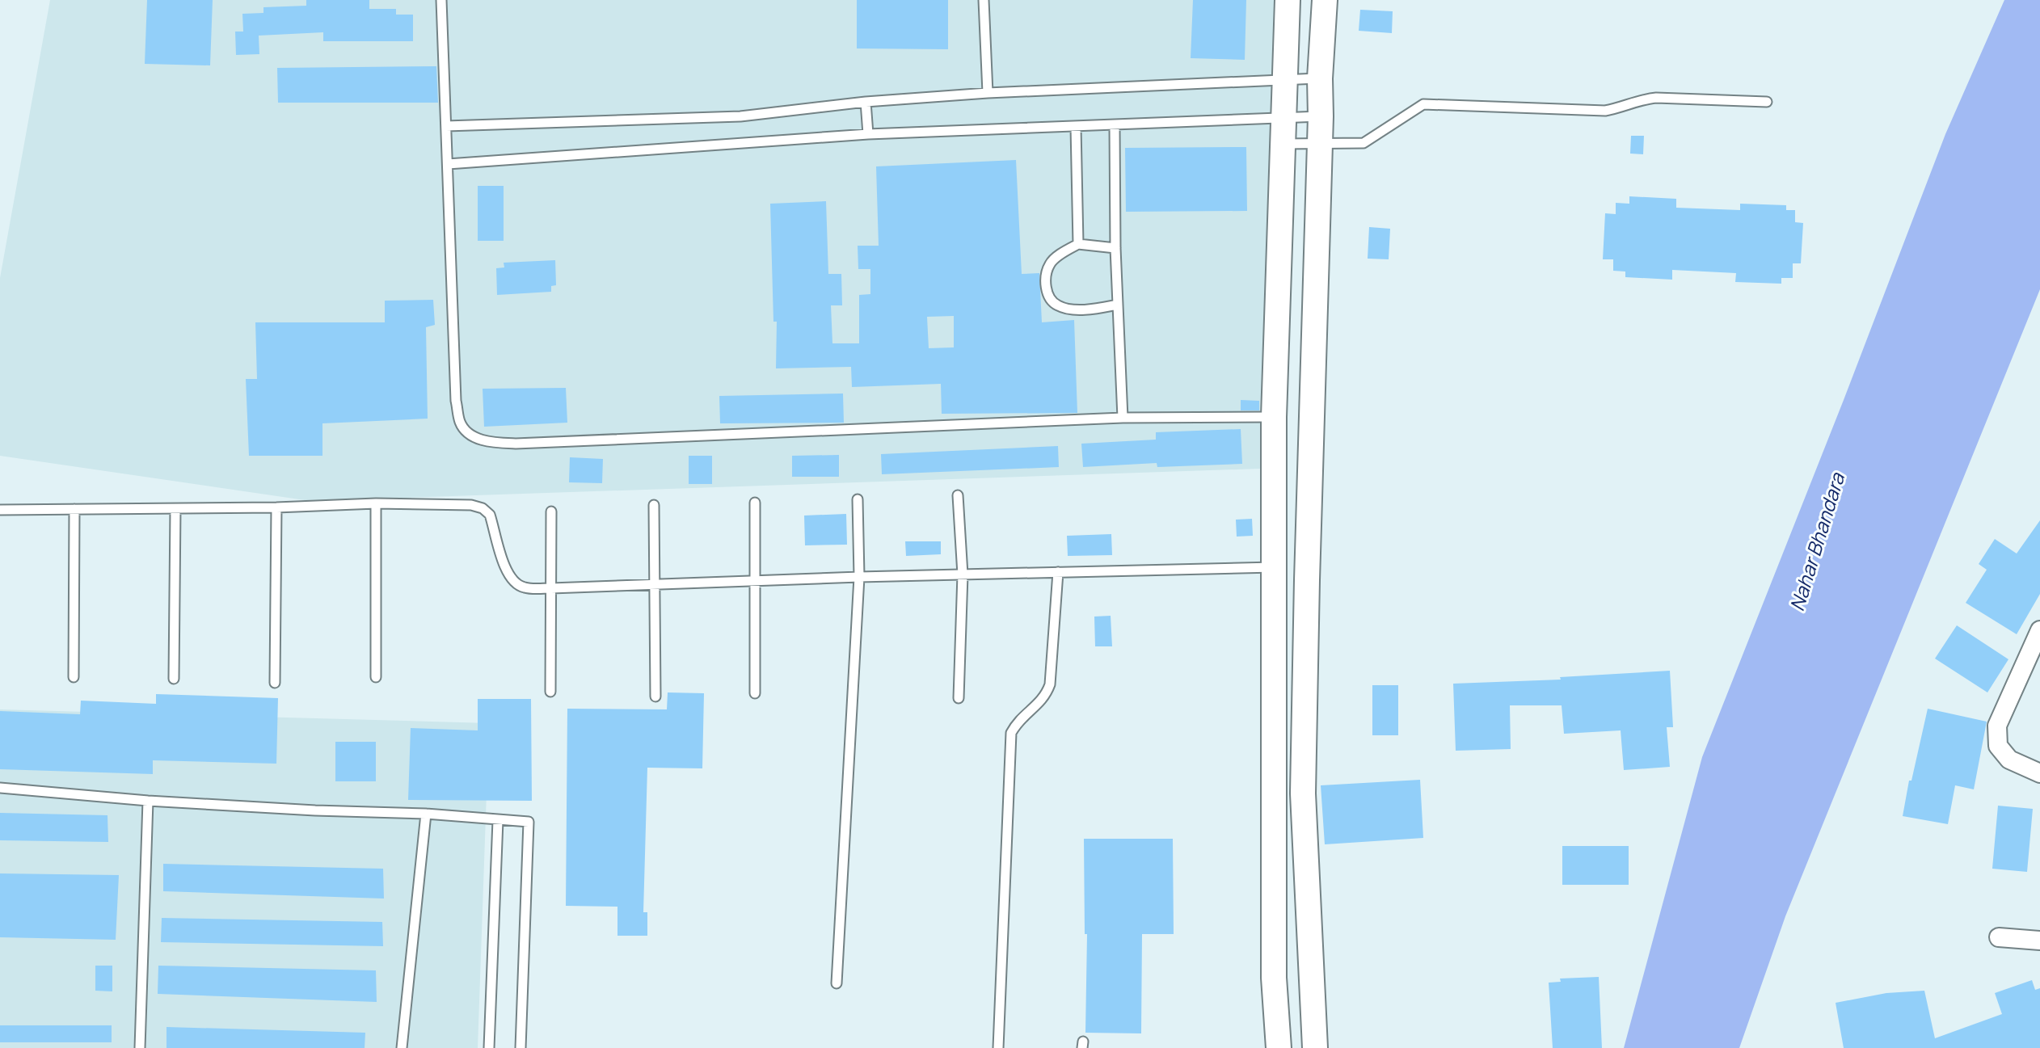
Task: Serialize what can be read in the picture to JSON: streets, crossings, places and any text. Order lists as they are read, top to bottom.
{
  "water": ["Nahar Bhandara"]
}
